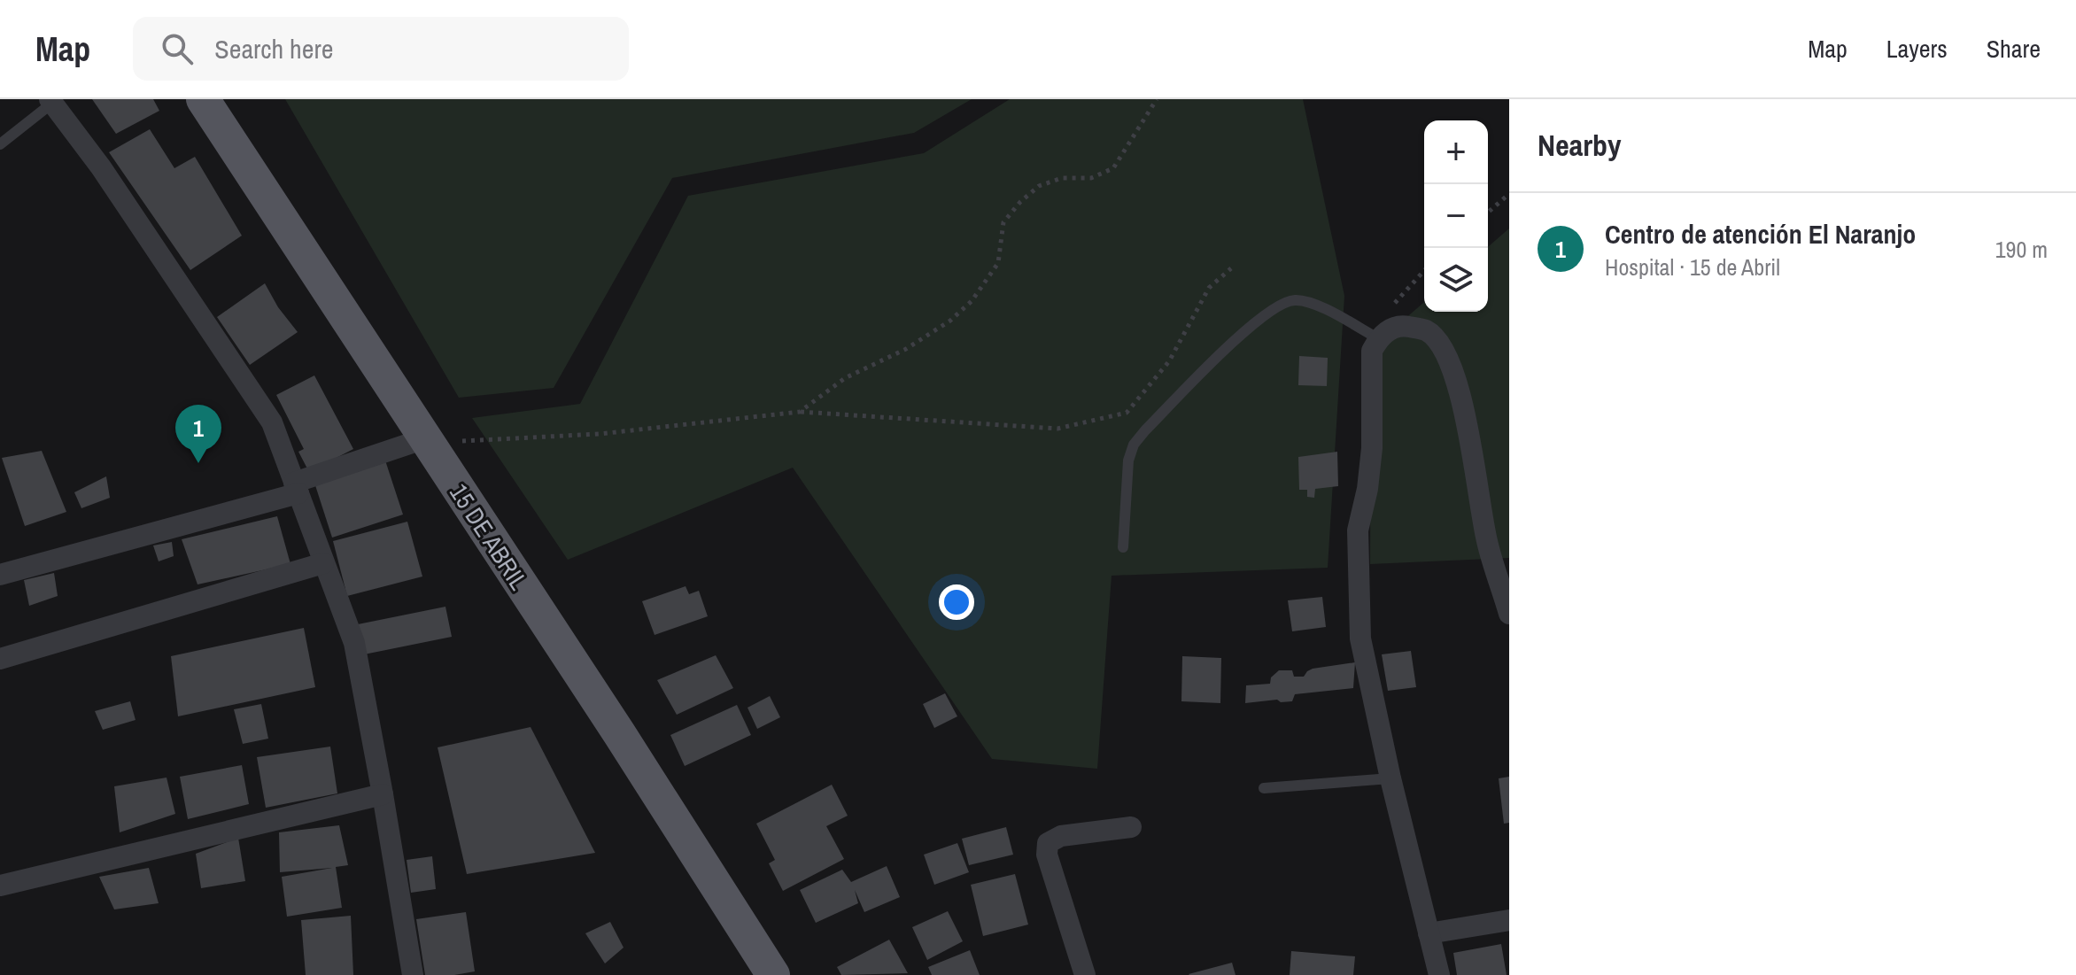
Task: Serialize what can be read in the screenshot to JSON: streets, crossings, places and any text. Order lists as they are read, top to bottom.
{
  "streets": {
    "main road": ["15 DE ABRIL"]
  },
  "page": {
    "header": "Map",
    "search": "Search here",
    "nav": ["Map", "Layers", "Share"],
    "heading": "Nearby",
    "map_buttons": ["+", "−"],
    "list": [
      {
        "mark": "1",
        "name": "Centro de atención El Naranjo",
        "note": "Hospital · 15 de Abril",
        "value": "190 m"
      }
    ],
    "pins": "1"
  }
}
